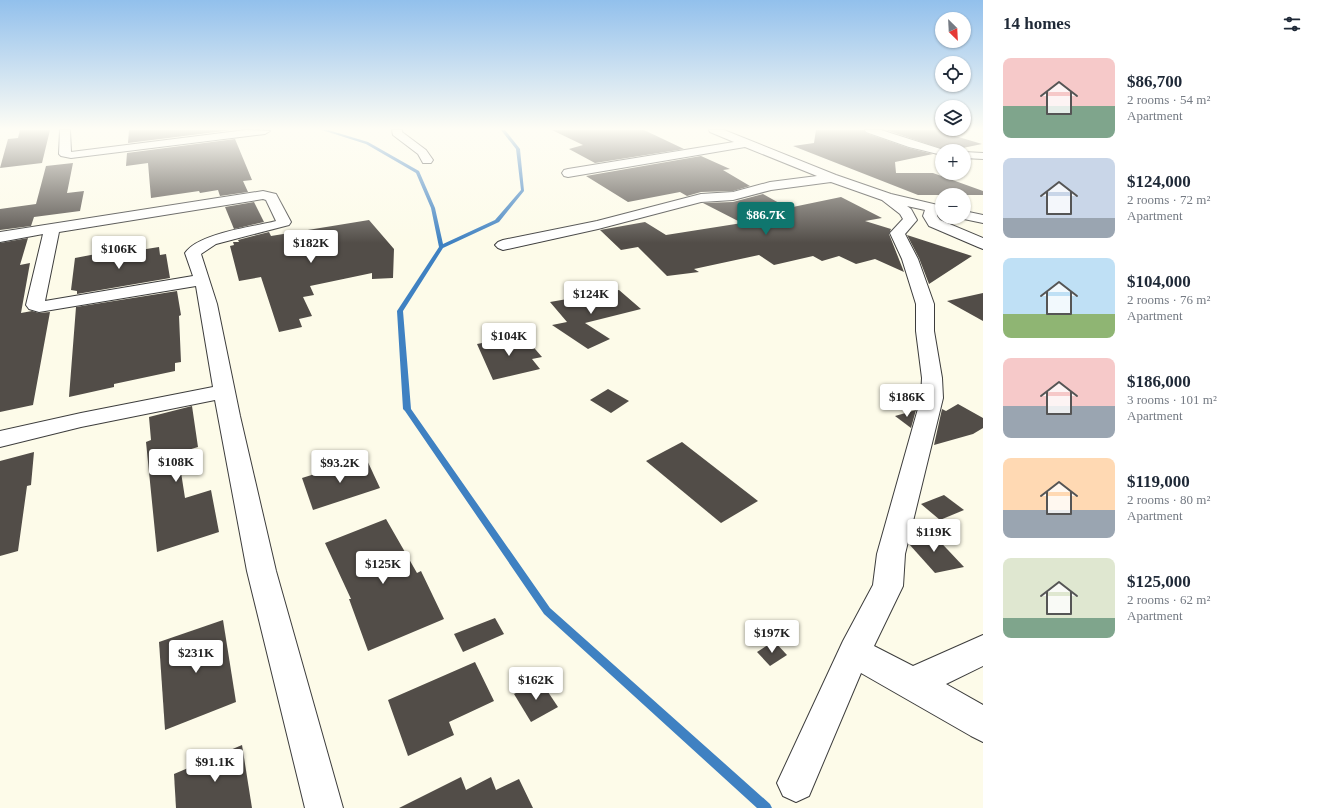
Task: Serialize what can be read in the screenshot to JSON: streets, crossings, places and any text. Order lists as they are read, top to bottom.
{
  "north": "bottom right",
  "page": {
    "heading": "14 homes",
    "map_buttons": ["+", "−"],
    "list": [
      {
        "name": "$86,700",
        "note": "2 rooms · 54 m² · Apartment"
      },
      {
        "name": "$124,000",
        "note": "2 rooms · 72 m² · Apartment"
      },
      {
        "name": "$104,000",
        "note": "2 rooms · 76 m² · Apartment"
      },
      {
        "name": "$186,000",
        "note": "3 rooms · 101 m² · Apartment"
      },
      {
        "name": "$119,000",
        "note": "2 rooms · 80 m² · Apartment"
      },
      {
        "name": "$125,000",
        "note": "2 rooms · 62 m² · Apartment"
      }
    ],
    "price": [
      "$86.7K",
      "$182K",
      "$106K",
      "$124K",
      "$104K",
      "$186K",
      "$108K",
      "$93.2K",
      "$119K",
      "$125K",
      "$197K",
      "$231K",
      "$162K",
      "$91.1K"
    ]
  }
}
